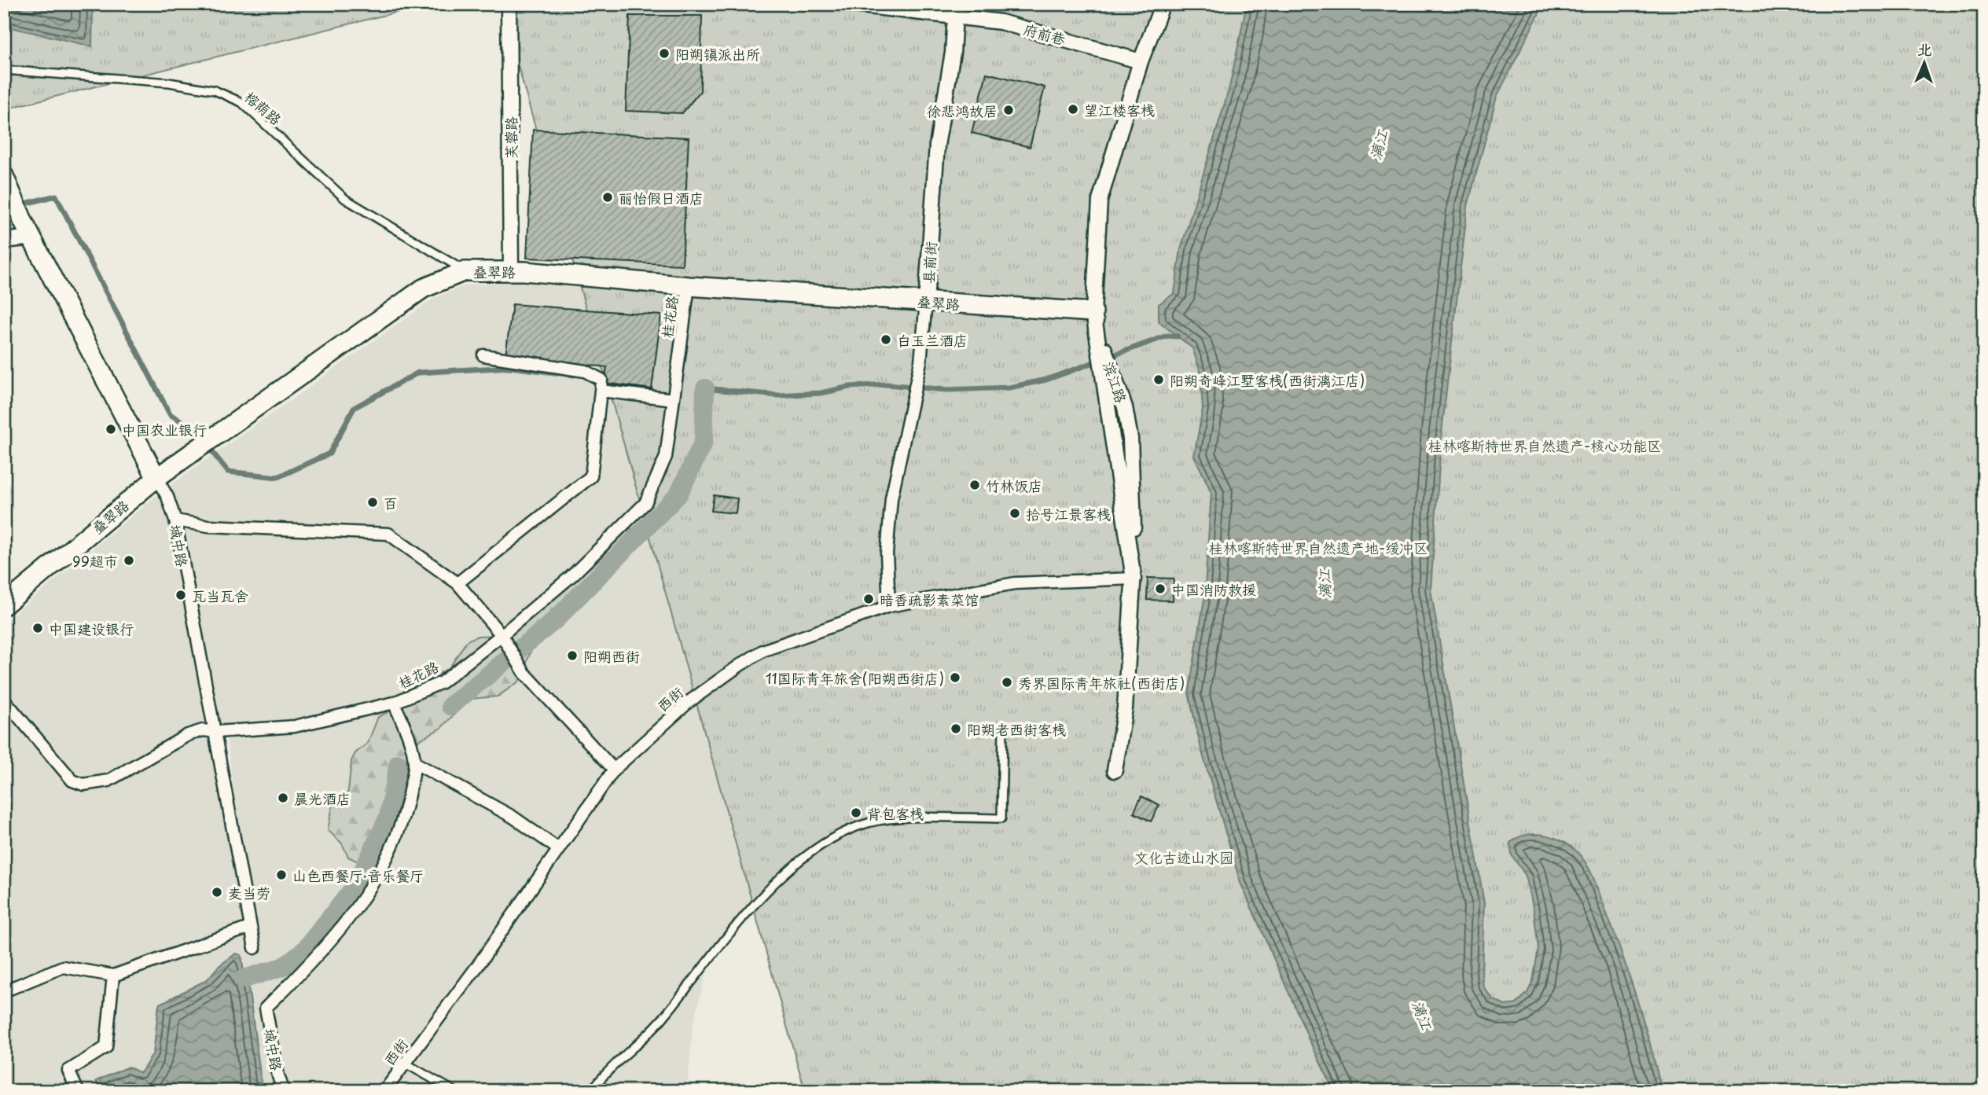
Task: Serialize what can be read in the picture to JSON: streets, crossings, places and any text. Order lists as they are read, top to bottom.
{
  "streets": {
    "street": [
      "府前巷",
      "芙蓉路",
      "县前街",
      "叠翠路",
      "桂花路",
      "滨江路",
      "城中路",
      "西街"
    ],
    "lane": ["榕荫路"]
  },
  "crossings": [
    ["府前巷", "县前街"],
    ["府前巷", "滨江路"],
    ["榕荫路", "叠翠路"],
    ["芙蓉路", "叠翠路"],
    ["县前街", "叠翠路"],
    ["县前街", "西街"],
    ["叠翠路", "桂花路"],
    ["叠翠路", "滨江路"],
    ["叠翠路", "城中路"],
    ["桂花路", "城中路"],
    ["滨江路", "西街"]
  ],
  "water": ["漓江"],
  "parks": ["桂林喀斯特世界自然遗产-核心功能区", "桂林喀斯特世界自然遗产地-缓冲区", "文化古迹山水园"],
  "places": [
    "阳朔镇派出所",
    "望江楼客栈",
    "徐悲鸿故居",
    "丽怡假日酒店",
    "白玉兰酒店",
    "阳朔奇峰江墅客栈(西街漓江店)",
    "中国农业银行",
    "竹林饭店",
    "百",
    "拾号江景客栈",
    "99超市",
    "中国消防救援",
    "瓦当瓦舍",
    "暗香疏影素菜馆",
    "中国建设银行",
    "阳朔西街",
    "11国际青年旅舍(阳朔西街店)",
    "秀界国际青年旅社(西街店)",
    "阳朔老西街客栈",
    "晨光酒店",
    "背包客栈",
    "山色西餐厅·音乐餐厅",
    "麦当劳"
  ],
  "north": "top"
}
